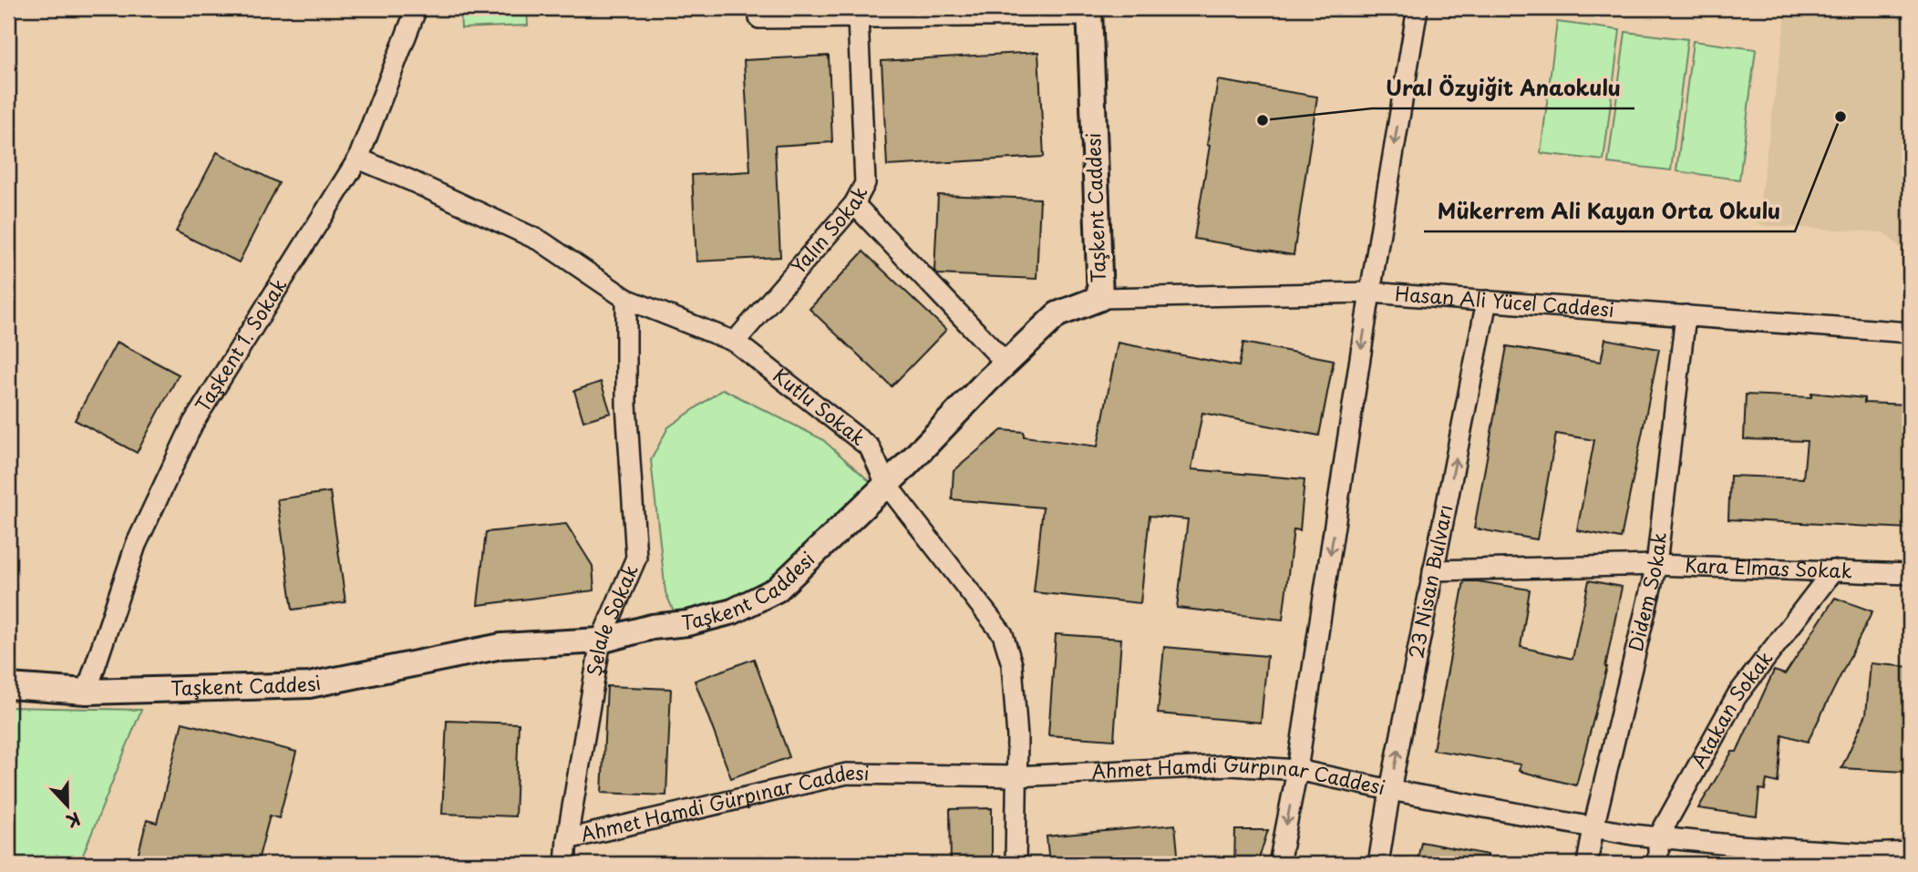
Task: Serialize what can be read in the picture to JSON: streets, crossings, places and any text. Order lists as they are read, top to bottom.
{
  "streets": {
    "street": [
      "Taşkent Caddesi",
      "Yalın Sokak",
      "Hasan Ali Yücel Caddesi",
      "Taşkent 1. Sokak",
      "Kutlu Sokak",
      "Kara Elmas Sokak",
      "23 Nisan Bulvarı",
      "Didem Sokak",
      "Şelale Sokak",
      "Atakan Sokak",
      "Ahmet Hamdi Gürpınar Caddesi"
    ]
  },
  "crossings": [
    ["Taşkent Caddesi", "Hasan Ali Yücel Caddesi"],
    ["Taşkent Caddesi", "Taşkent 1. Sokak"],
    ["Taşkent Caddesi", "Kutlu Sokak"],
    ["Taşkent Caddesi", "Şelale Sokak"],
    ["Yalın Sokak", "Kutlu Sokak"],
    ["Hasan Ali Yücel Caddesi", "23 Nisan Bulvarı"],
    ["Hasan Ali Yücel Caddesi", "Didem Sokak"],
    ["Taşkent 1. Sokak", "Kutlu Sokak"],
    ["Kutlu Sokak", "Şelale Sokak"],
    ["Kutlu Sokak", "Ahmet Hamdi Gürpınar Caddesi"],
    ["Kara Elmas Sokak", "23 Nisan Bulvarı"],
    ["Kara Elmas Sokak", "Didem Sokak"],
    ["Kara Elmas Sokak", "Atakan Sokak"],
    ["23 Nisan Bulvarı", "Ahmet Hamdi Gürpınar Caddesi"],
    ["Didem Sokak", "Ahmet Hamdi Gürpınar Caddesi"],
    ["Şelale Sokak", "Ahmet Hamdi Gürpınar Caddesi"],
    ["Atakan Sokak", "Ahmet Hamdi Gürpınar Caddesi"]
  ],
  "places": ["Mükerrem Ali Kayan Orta Okulu", "Ural Özyiğit Anaokulu"],
  "north": "bottom"
}
